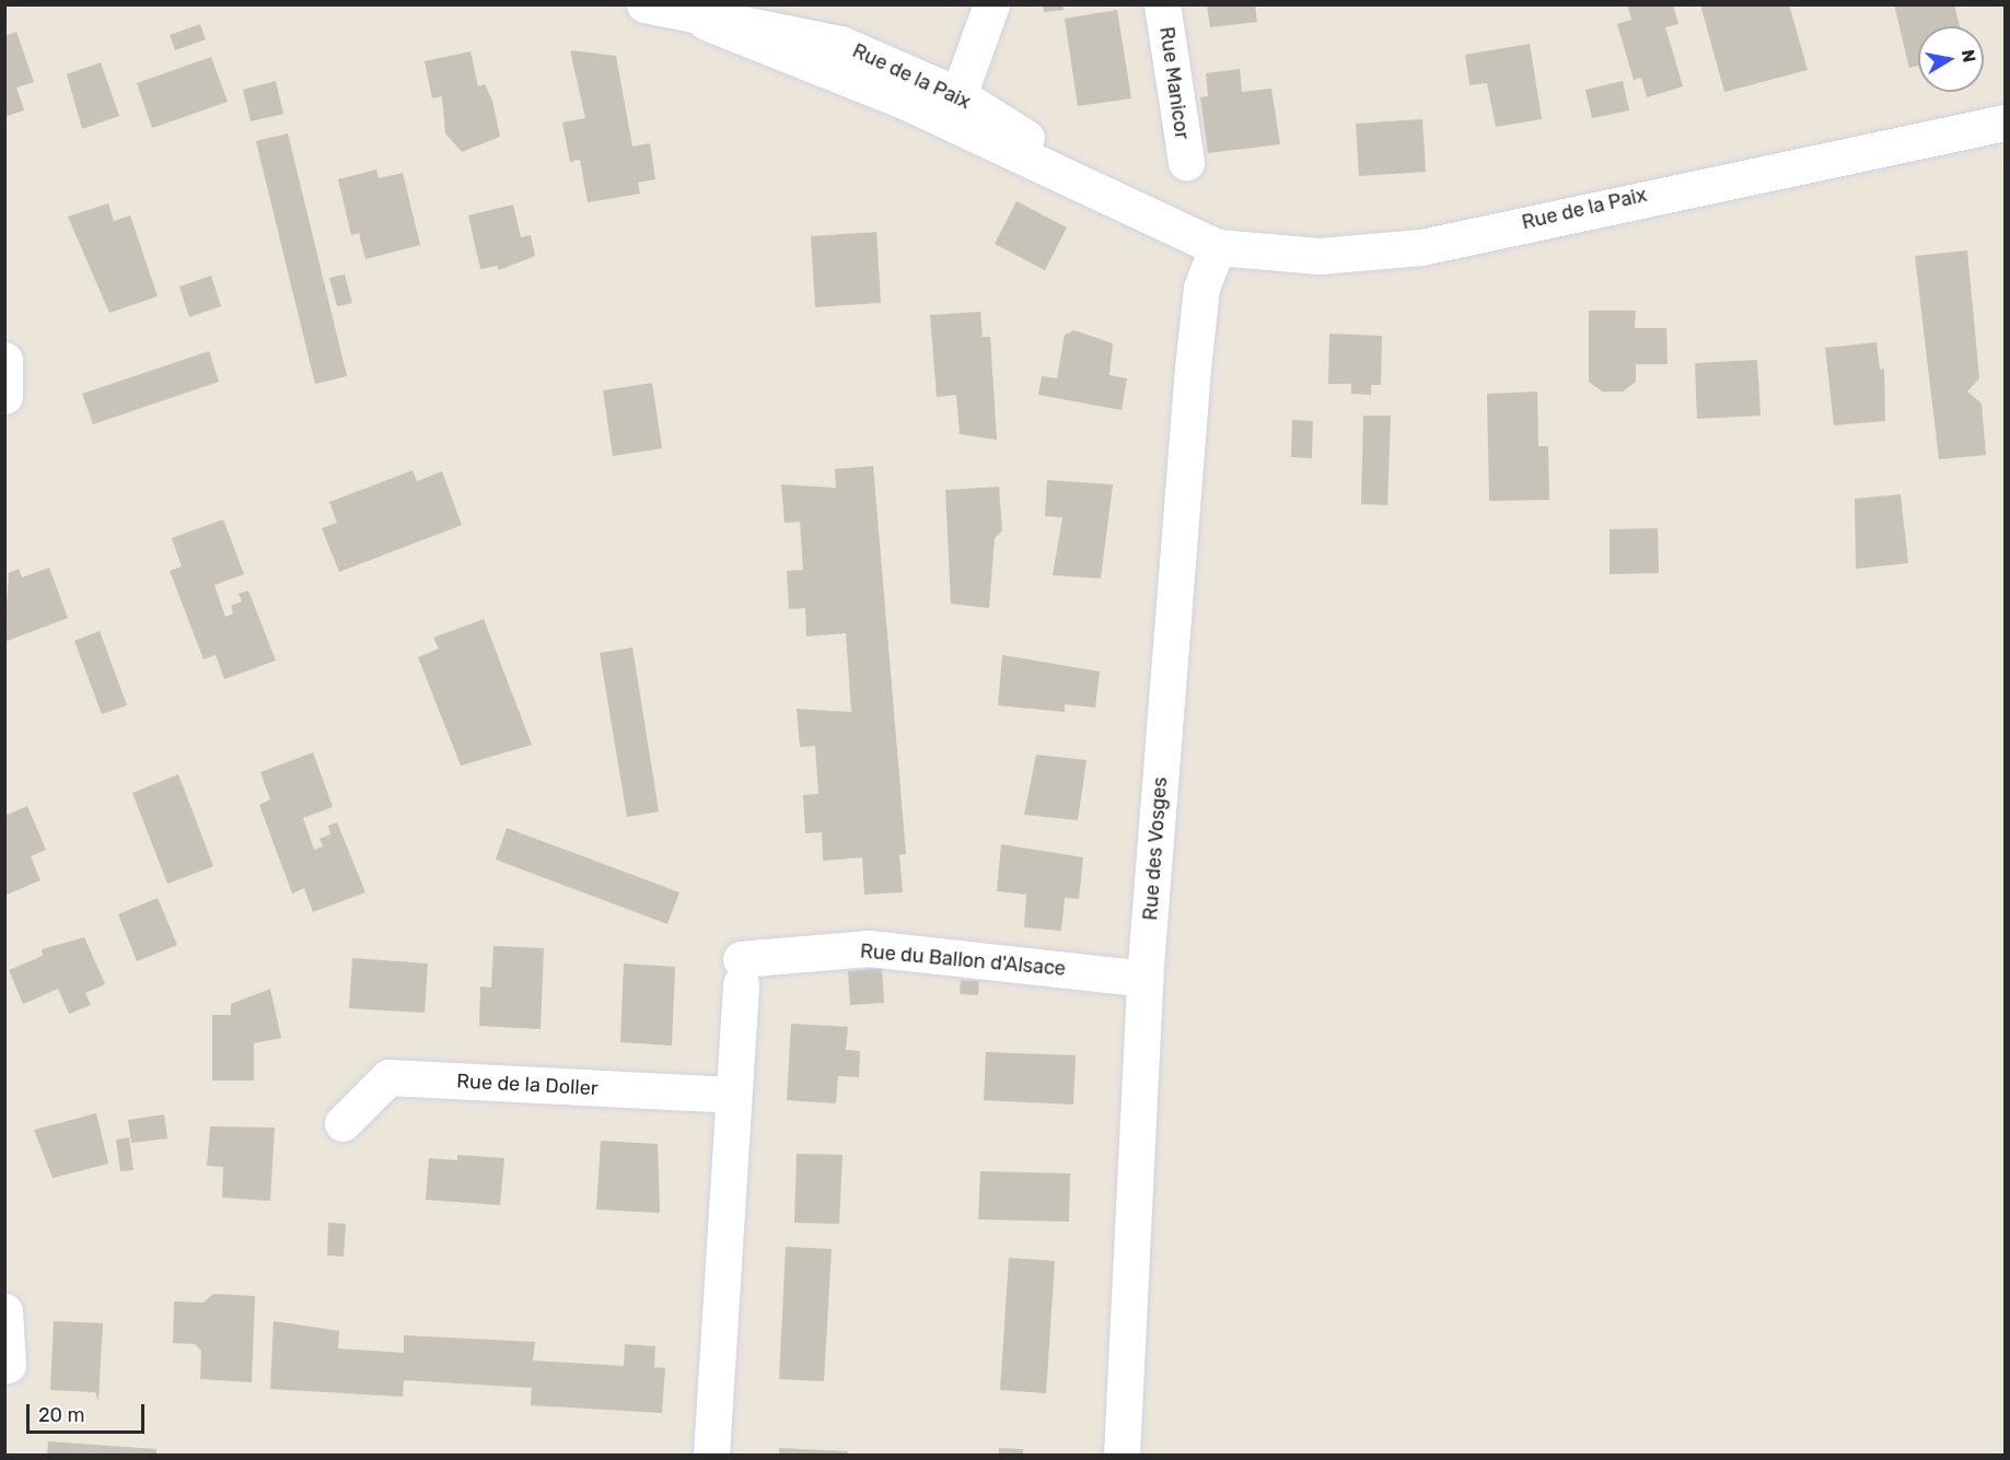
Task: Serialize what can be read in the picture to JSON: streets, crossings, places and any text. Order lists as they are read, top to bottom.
{
  "streets": {
    "street": [
      "Rue de la Paix",
      "Rue Manicor",
      "Rue des Vosges",
      "Rue du Ballon d'Alsace",
      "Rue de la Doller"
    ]
  },
  "crossings": [
    ["Rue de la Paix", "Rue des Vosges"],
    ["Rue des Vosges", "Rue du Ballon d'Alsace"],
    ["Rue du Ballon d'Alsace", "Rue de la Doller"]
  ],
  "scale_bar": "20 m",
  "north": "right"
}
